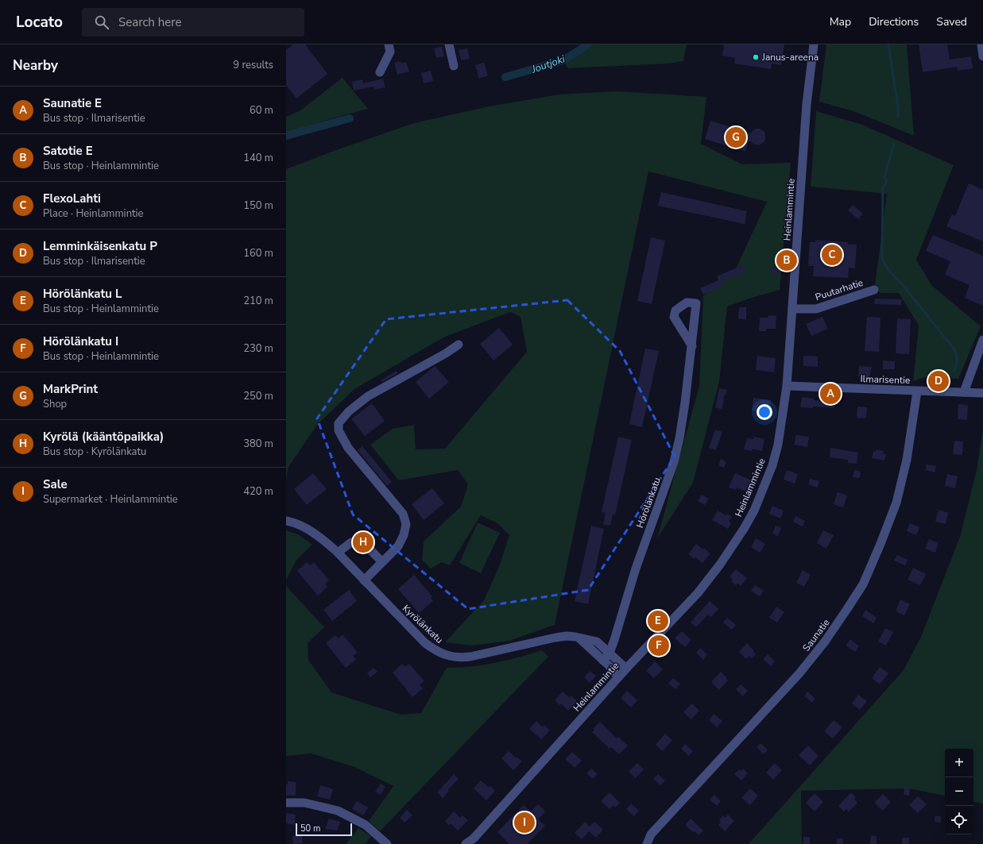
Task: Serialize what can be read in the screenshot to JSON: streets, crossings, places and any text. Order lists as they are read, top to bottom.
{
  "streets": {
    "street": [
      "Heinlammintie",
      "Puutarhatie",
      "Ilmarisentie",
      "Hörölänkatu",
      "Kyrölänkatu",
      "Saunatie"
    ]
  },
  "crossings": [
    ["Heinlammintie", "Puutarhatie"],
    ["Heinlammintie", "Ilmarisentie"],
    ["Heinlammintie", "Kyrölänkatu"],
    ["Ilmarisentie", "Saunatie"],
    ["Hörölänkatu", "Kyrölänkatu"]
  ],
  "water": ["Joutjoki"],
  "places": ["Janus-areena"],
  "scale_bar": "50 m",
  "page": {
    "header": "Locato",
    "search": "Search here",
    "nav": ["Map", "Directions", "Saved"],
    "heading": ["Nearby", "9 results"],
    "list": [
      {
        "mark": "A",
        "name": "Saunatie E",
        "note": "Bus stop · Ilmarisentie",
        "value": "60 m"
      },
      {
        "mark": "B",
        "name": "Satotie E",
        "note": "Bus stop · Heinlammintie",
        "value": "140 m"
      },
      {
        "mark": "C",
        "name": "FlexoLahti",
        "note": "Place · Heinlammintie",
        "value": "150 m"
      },
      {
        "mark": "D",
        "name": "Lemminkäisenkatu P",
        "note": "Bus stop · Ilmarisentie",
        "value": "160 m"
      },
      {
        "mark": "E",
        "name": "Hörölänkatu L",
        "note": "Bus stop · Heinlammintie",
        "value": "210 m"
      },
      {
        "mark": "F",
        "name": "Hörölänkatu I",
        "note": "Bus stop · Heinlammintie",
        "value": "230 m"
      },
      {
        "mark": "G",
        "name": "MarkPrint",
        "note": "Shop",
        "value": "250 m"
      },
      {
        "mark": "H",
        "name": "Kyrölä (kääntöpaikka)",
        "note": "Bus stop · Kyrölänkatu",
        "value": "380 m"
      },
      {
        "mark": "I",
        "name": "Sale",
        "note": "Supermarket · Heinlammintie",
        "value": "420 m"
      }
    ],
    "pins": [
      "G",
      "C",
      "B",
      "D",
      "A",
      "H",
      "E",
      "F",
      "I"
    ],
    "map_buttons": ["+", "−"],
    "scale": "50 m"
  }
}
